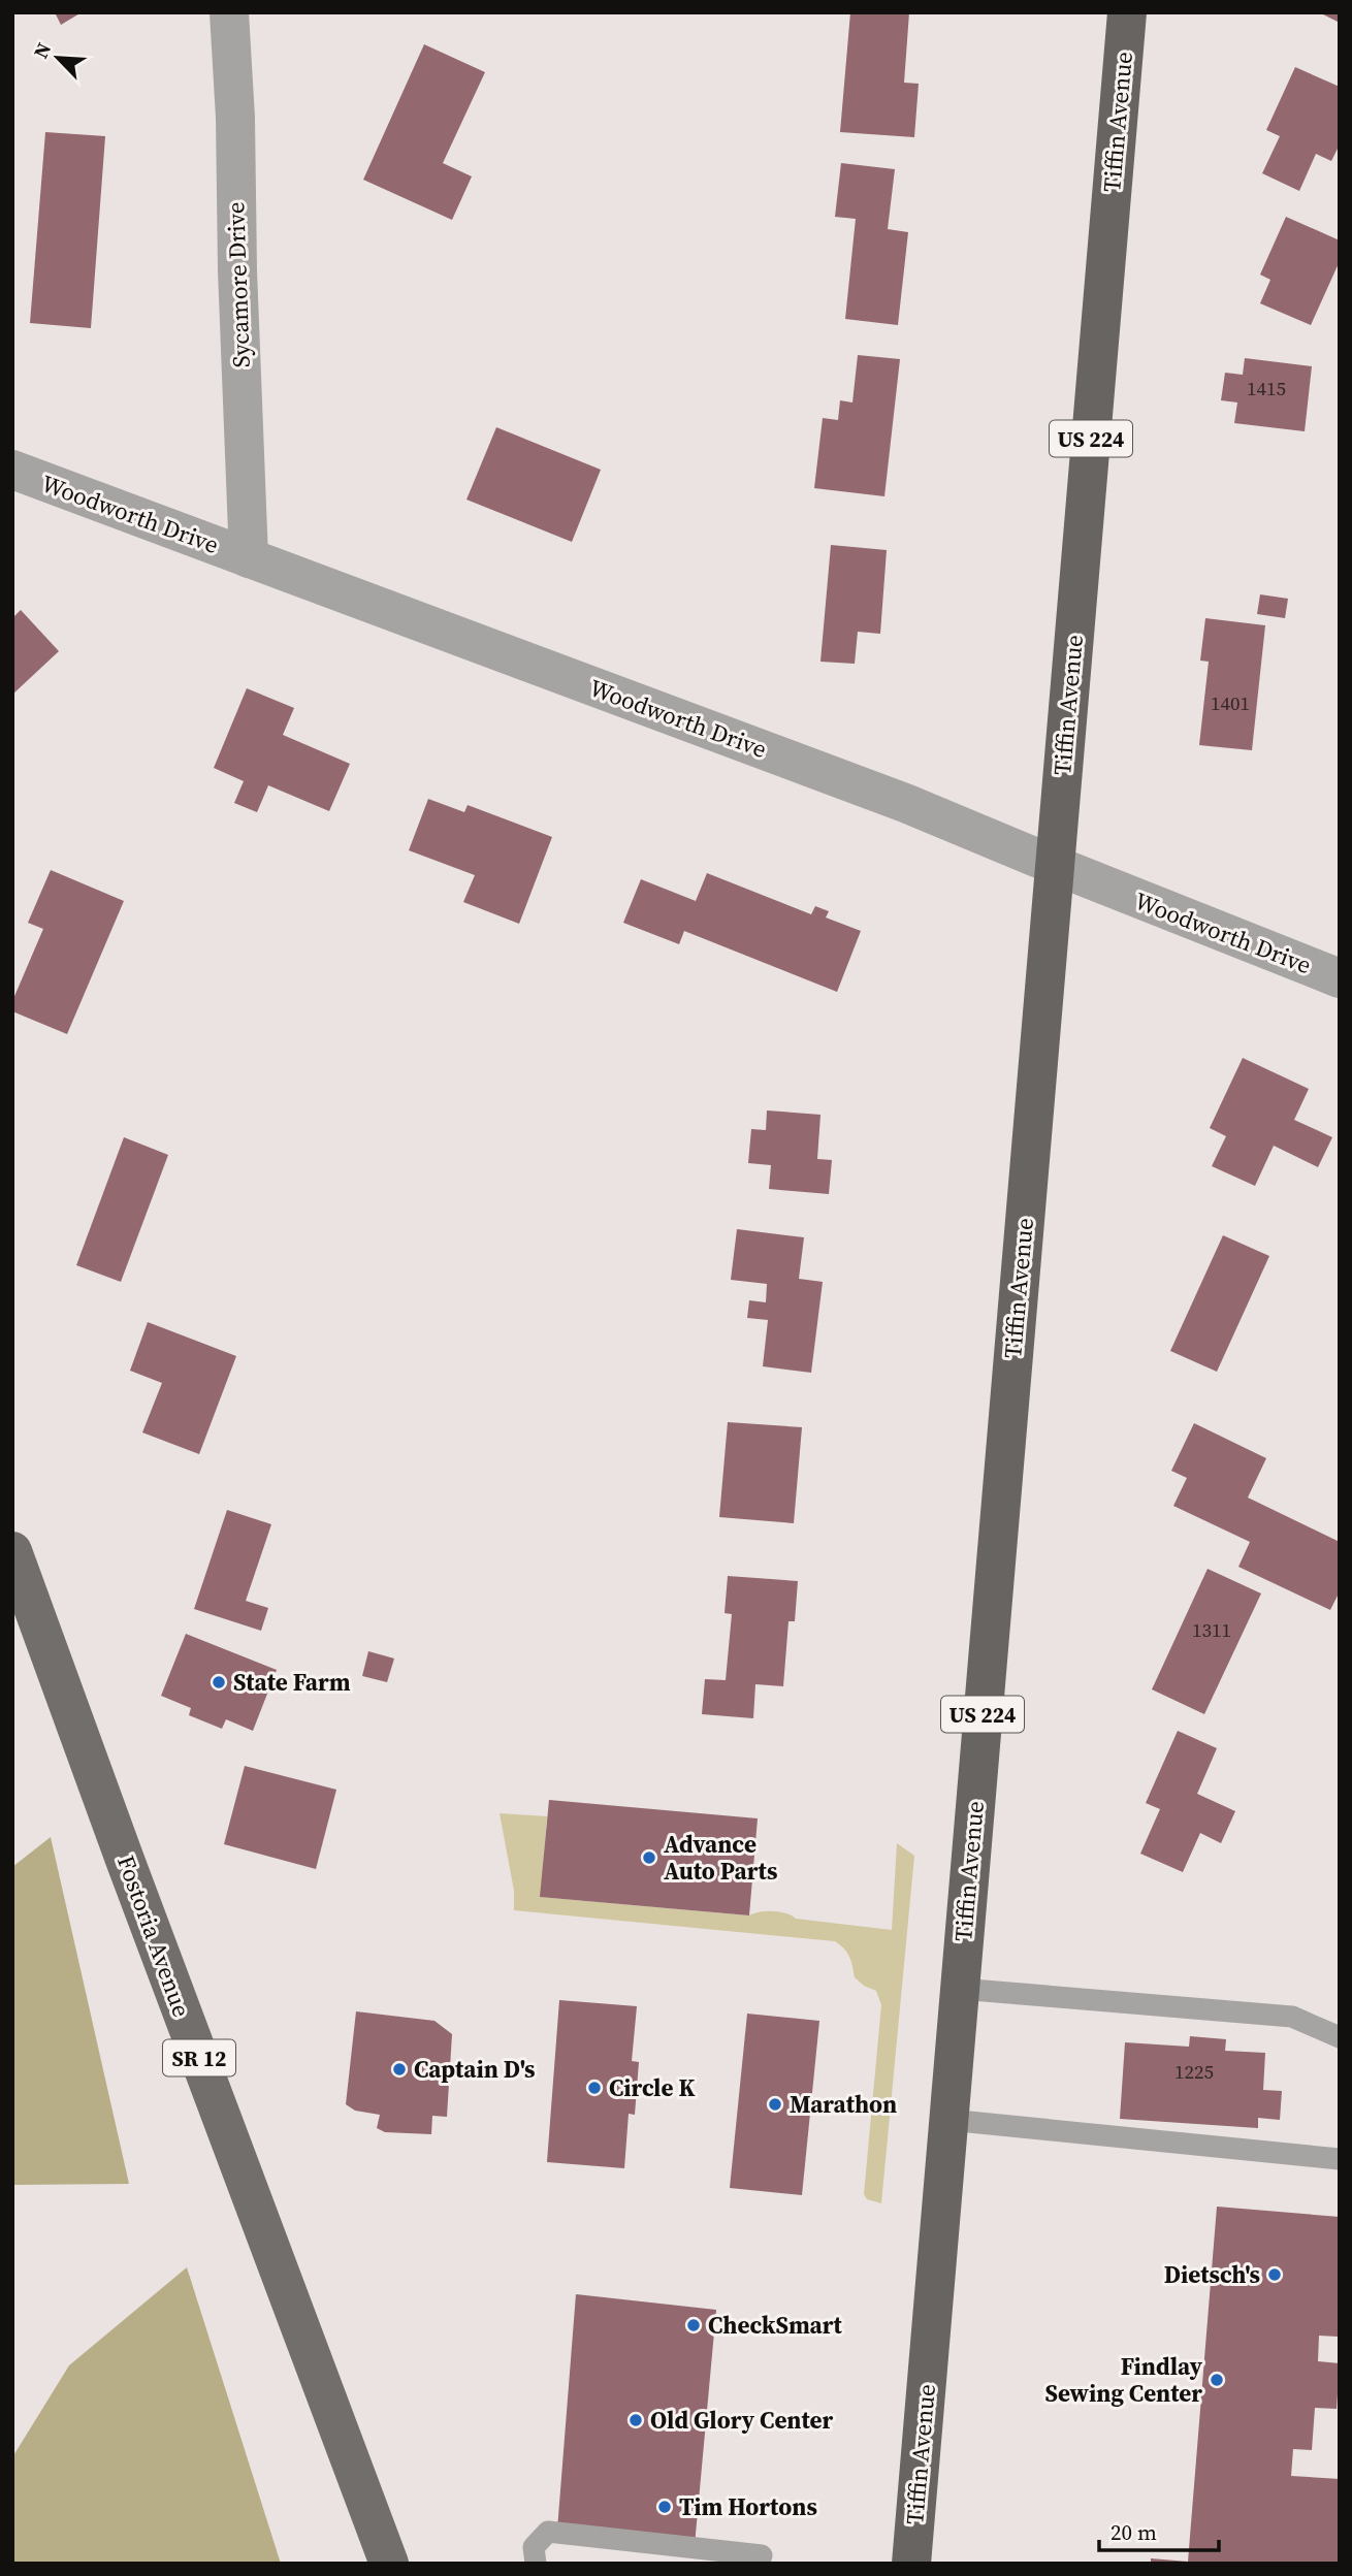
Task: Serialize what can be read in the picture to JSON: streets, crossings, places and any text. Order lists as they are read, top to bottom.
{
  "streets": {
    "highway": ["Tiffin Avenue", "US 224"],
    "main road": ["Fostoria Avenue", "SR 12"],
    "street": ["Sycamore Drive", "Woodworth Drive"]
  },
  "crossings": [
    ["Tiffin Avenue", "Woodworth Drive"],
    ["Sycamore Drive", "Woodworth Drive"]
  ],
  "places": [
    "State Farm",
    "Advance Auto Parts",
    "Captain D's",
    "Circle K",
    "Marathon",
    "Dietsch's",
    "CheckSmart",
    "Findlay Sewing Center",
    "Old Glory Center",
    "Tim Hortons"
  ],
  "house_numbers": [
    "1415",
    "1401",
    "1311",
    "1225"
  ],
  "scale_bar": "20 m",
  "north": "top left"
}
